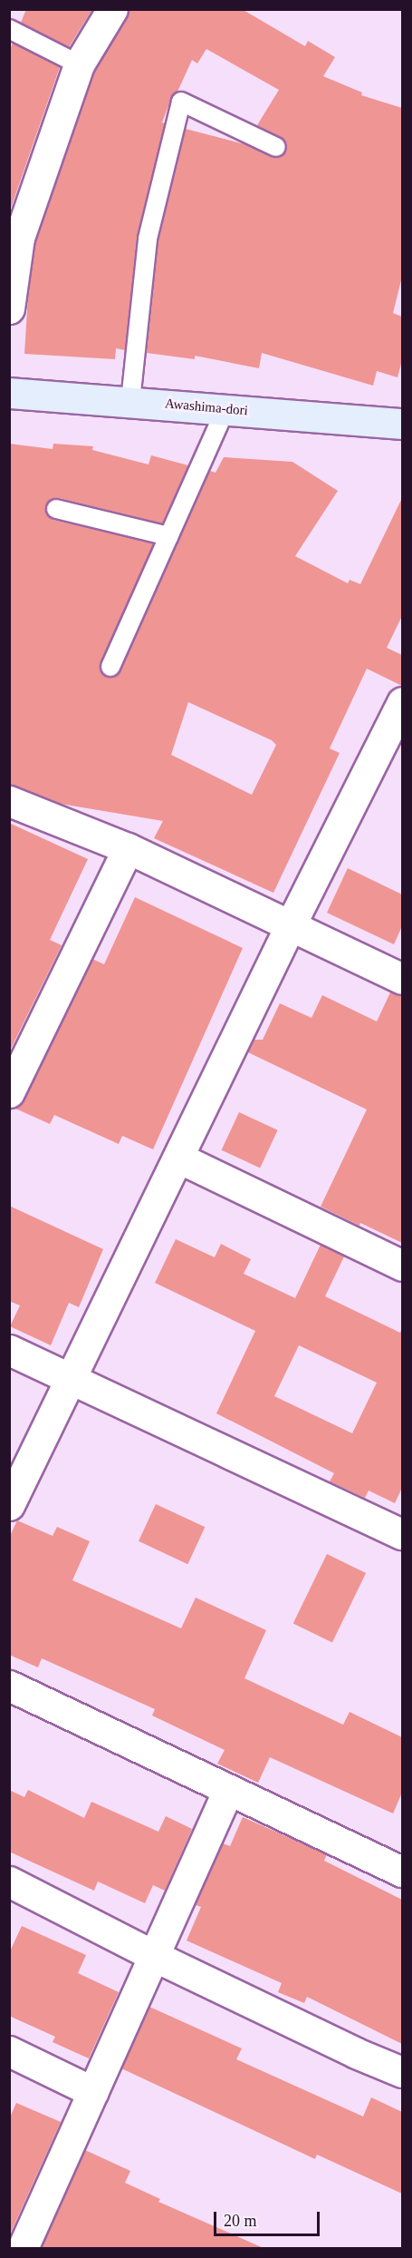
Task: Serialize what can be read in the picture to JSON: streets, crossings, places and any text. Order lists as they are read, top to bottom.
{
  "streets": {
    "main road": ["Awashima-dori"]
  },
  "scale_bar": "20 m"
}
